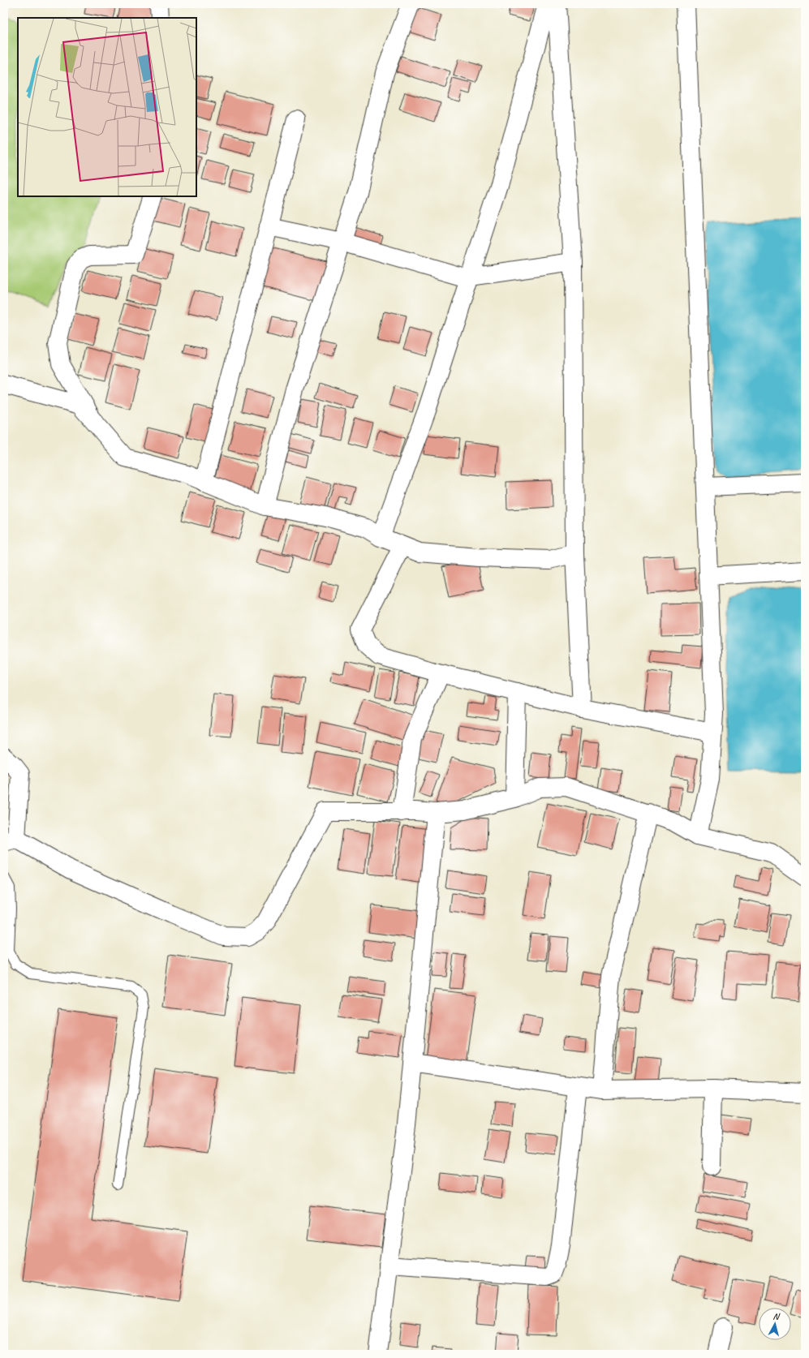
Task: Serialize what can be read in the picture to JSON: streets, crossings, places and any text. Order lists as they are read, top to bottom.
{
  "north": "top"
}
